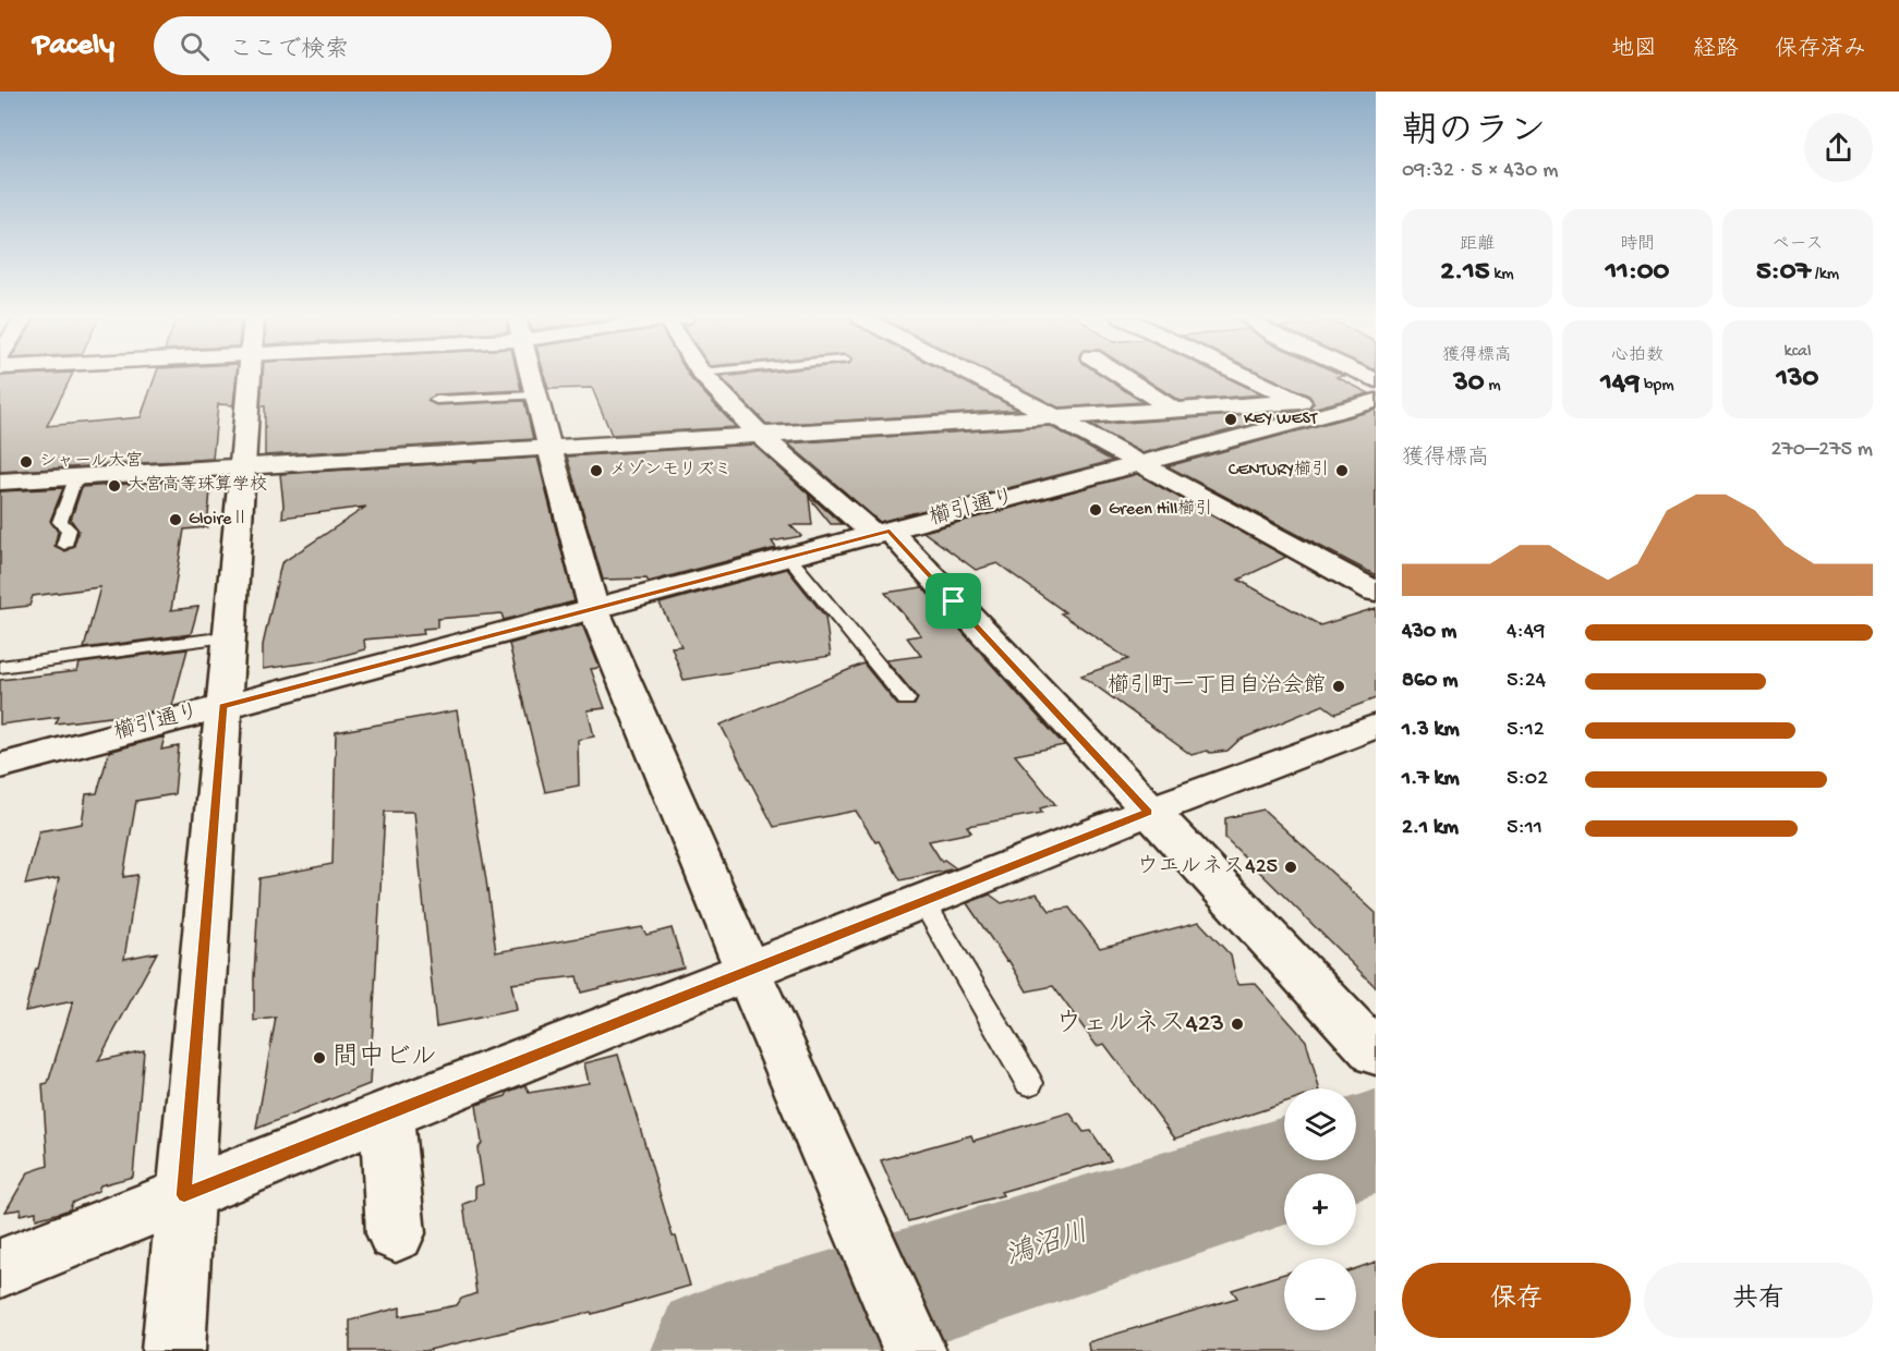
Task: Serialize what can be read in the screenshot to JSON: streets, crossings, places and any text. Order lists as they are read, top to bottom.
{
  "streets": {
    "street": ["櫛引通り"]
  },
  "water": ["鴻沼川"],
  "places": [
    "KEY WEST",
    "シャール大宮",
    "メゾンモリズミ",
    "CENTURY櫛引",
    "大宮高等珠算学校",
    "Green Hill櫛引",
    "GloireⅡ",
    "櫛引町一丁目自治会館",
    "ウエルネス425",
    "ウェルネス423",
    "間中ビル"
  ],
  "page": {
    "header": "Pacely",
    "search": "ここで検索",
    "nav": ["地図", "経路", "保存済み"],
    "heading": ["朝のラン", "09:32 · 5 × 430 m"],
    "stats": [
      ["距離", "2.15 km"],
      ["時間", "11:00"],
      ["ペース", "5:07 /km"],
      ["獲得標高", "30 m"],
      ["心拍数", "149 bpm"],
      ["kcal", "130"]
    ],
    "chart": ["獲得標高", "270–275 m"],
    "list": [
      {
        "name": "430 m",
        "note": "4:49"
      },
      {
        "name": "860 m",
        "note": "5:24"
      },
      {
        "name": "1.3 km",
        "note": "5:12"
      },
      {
        "name": "1.7 km",
        "note": "5:02"
      },
      {
        "name": "2.1 km",
        "note": "5:11"
      }
    ],
    "map_buttons": ["+", "−"],
    "buttons": ["保存", "共有"]
  }
}
